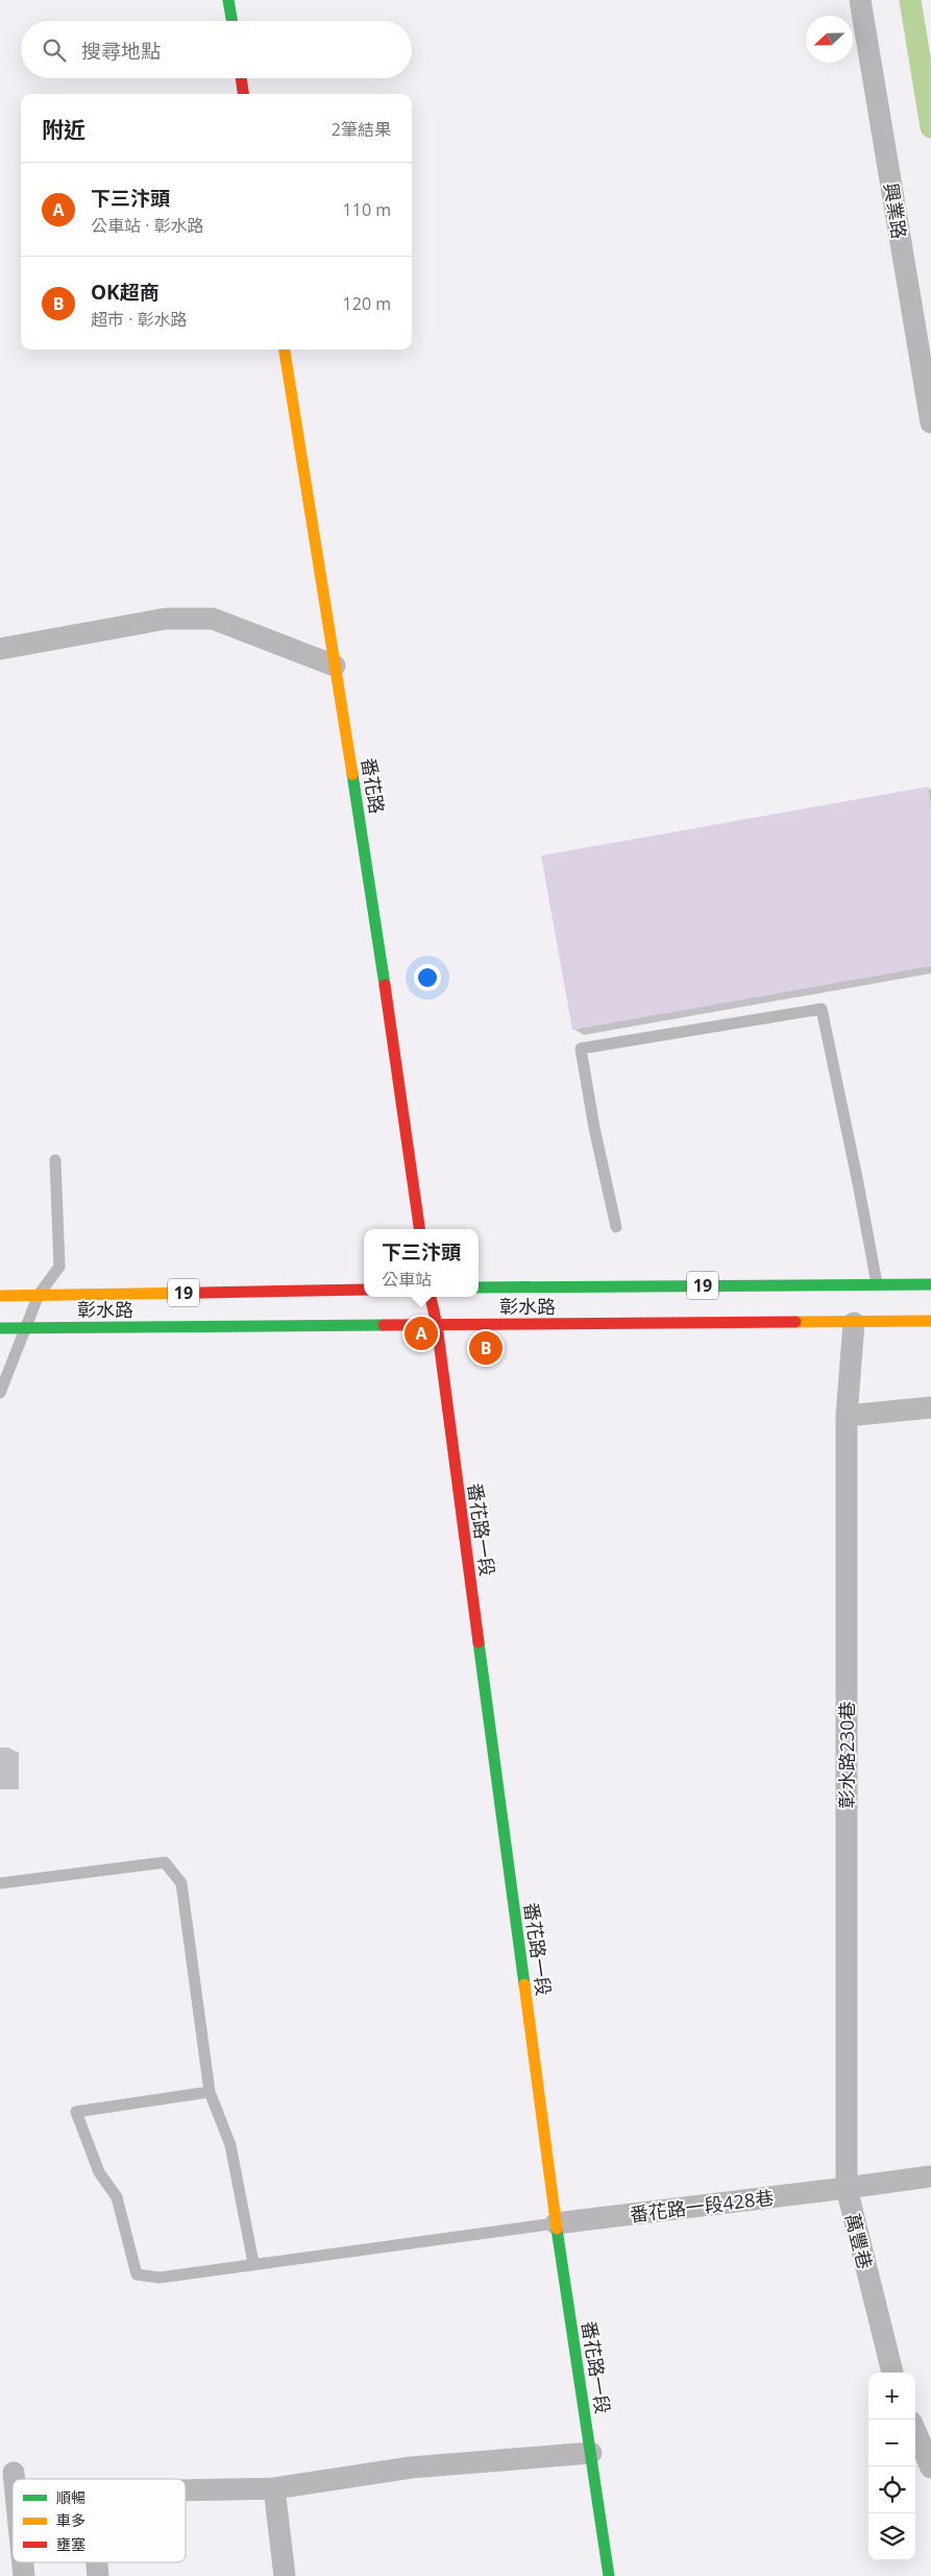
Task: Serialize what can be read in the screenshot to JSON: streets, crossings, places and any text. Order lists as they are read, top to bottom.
{
  "streets": {
    "main road": [
      "番花路",
      "19",
      "彰水路",
      "番花路一段"
    ],
    "street": [
      "興業路",
      "彰水路230巷",
      "番花路一段428巷",
      "萬豐巷"
    ]
  },
  "crossings": [
    ["彰水路", "番花路一段"],
    ["彰水路", "彰水路230巷"],
    ["番花路一段", "番花路一段428巷"],
    ["彰水路230巷", "番花路一段428巷"],
    ["彰水路230巷", "萬豐巷"],
    ["番花路一段428巷", "萬豐巷"]
  ],
  "legend": ["順暢", "車多", "壅塞"],
  "north": "left",
  "page": {
    "search": "搜尋地點",
    "heading": ["附近", "2筆結果"],
    "list": [
      {
        "mark": "A",
        "name": "下三汴頭",
        "note": "公車站 · 彰水路",
        "value": "110 m"
      },
      {
        "mark": "B",
        "name": "OK超商",
        "note": "超市 · 彰水路",
        "value": "120 m"
      }
    ],
    "popup": ["下三汴頭", "公車站"],
    "pins": ["A", "B"],
    "map_buttons": ["+", "−"]
  }
}
